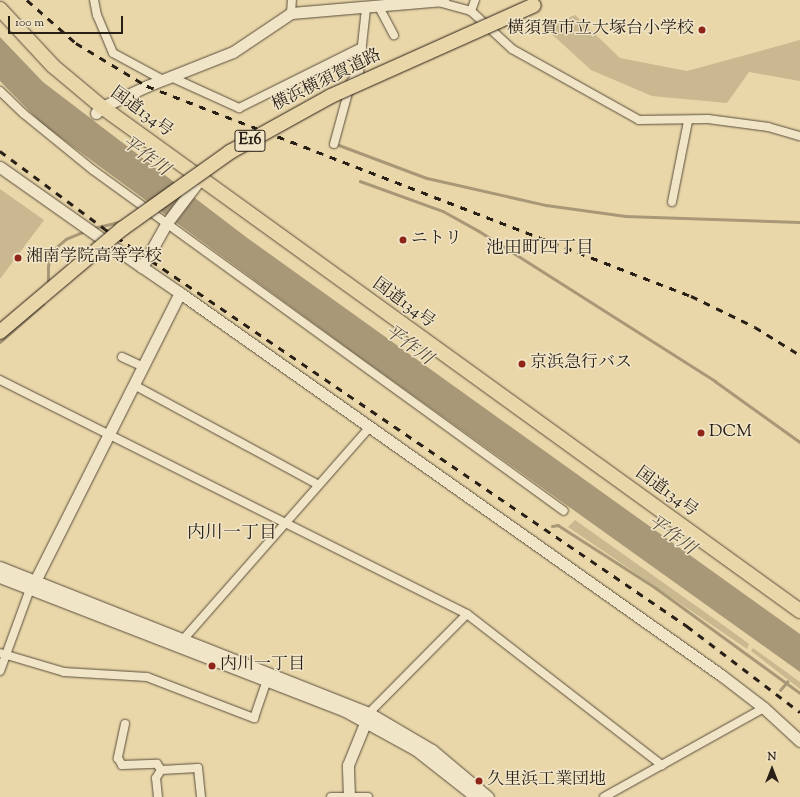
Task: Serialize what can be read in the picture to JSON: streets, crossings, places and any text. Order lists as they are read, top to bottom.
{
  "streets": {
    "highway": ["横浜横須賀道路", "国道134号", "E16"]
  },
  "districts": ["池田町四丁目", "内川一丁目"],
  "water": ["平作川"],
  "places": [
    "横須賀市立大塚台小学校",
    "ニトリ",
    "湘南学院高等学校",
    "京浜急行バス",
    "DCM",
    "内川一丁目",
    "久里浜工業団地"
  ],
  "scale_bar": "100 m",
  "north": "top"
}
